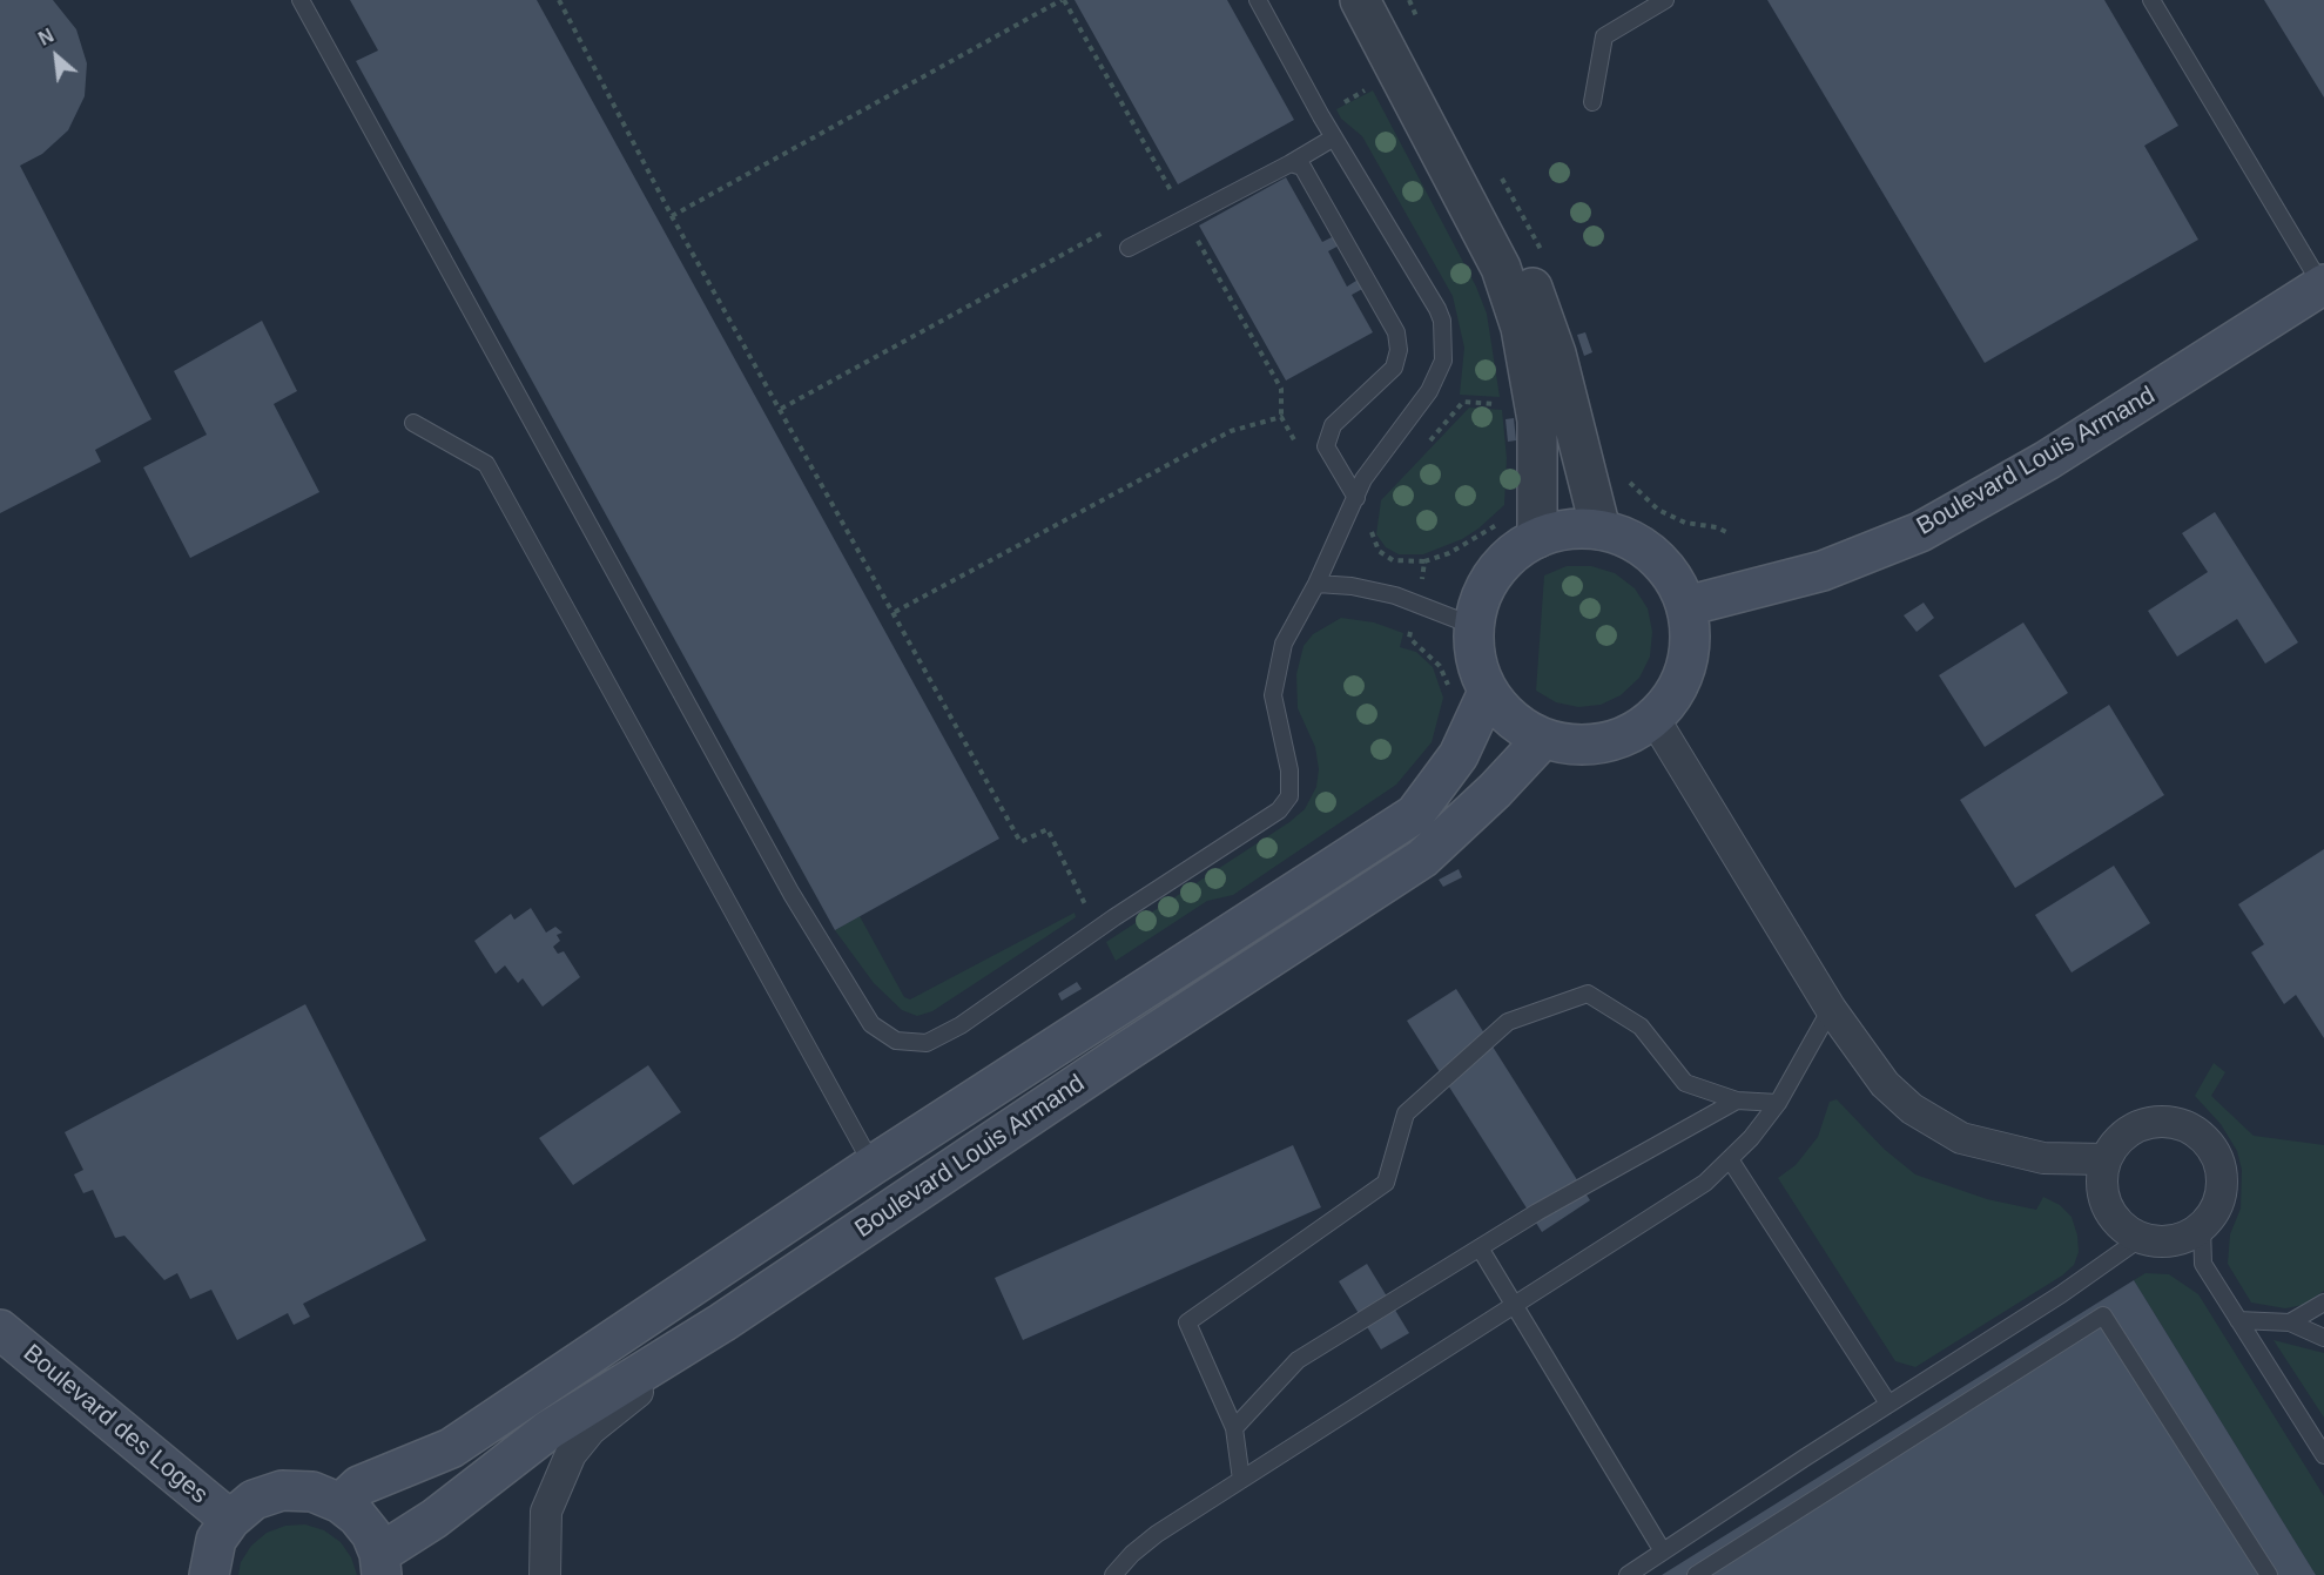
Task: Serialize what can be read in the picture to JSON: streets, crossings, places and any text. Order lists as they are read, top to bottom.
{
  "streets": {
    "main road": ["Boulevard Louis Armand", "Boulevard des Loges"]
  },
  "north": "top left"
}
